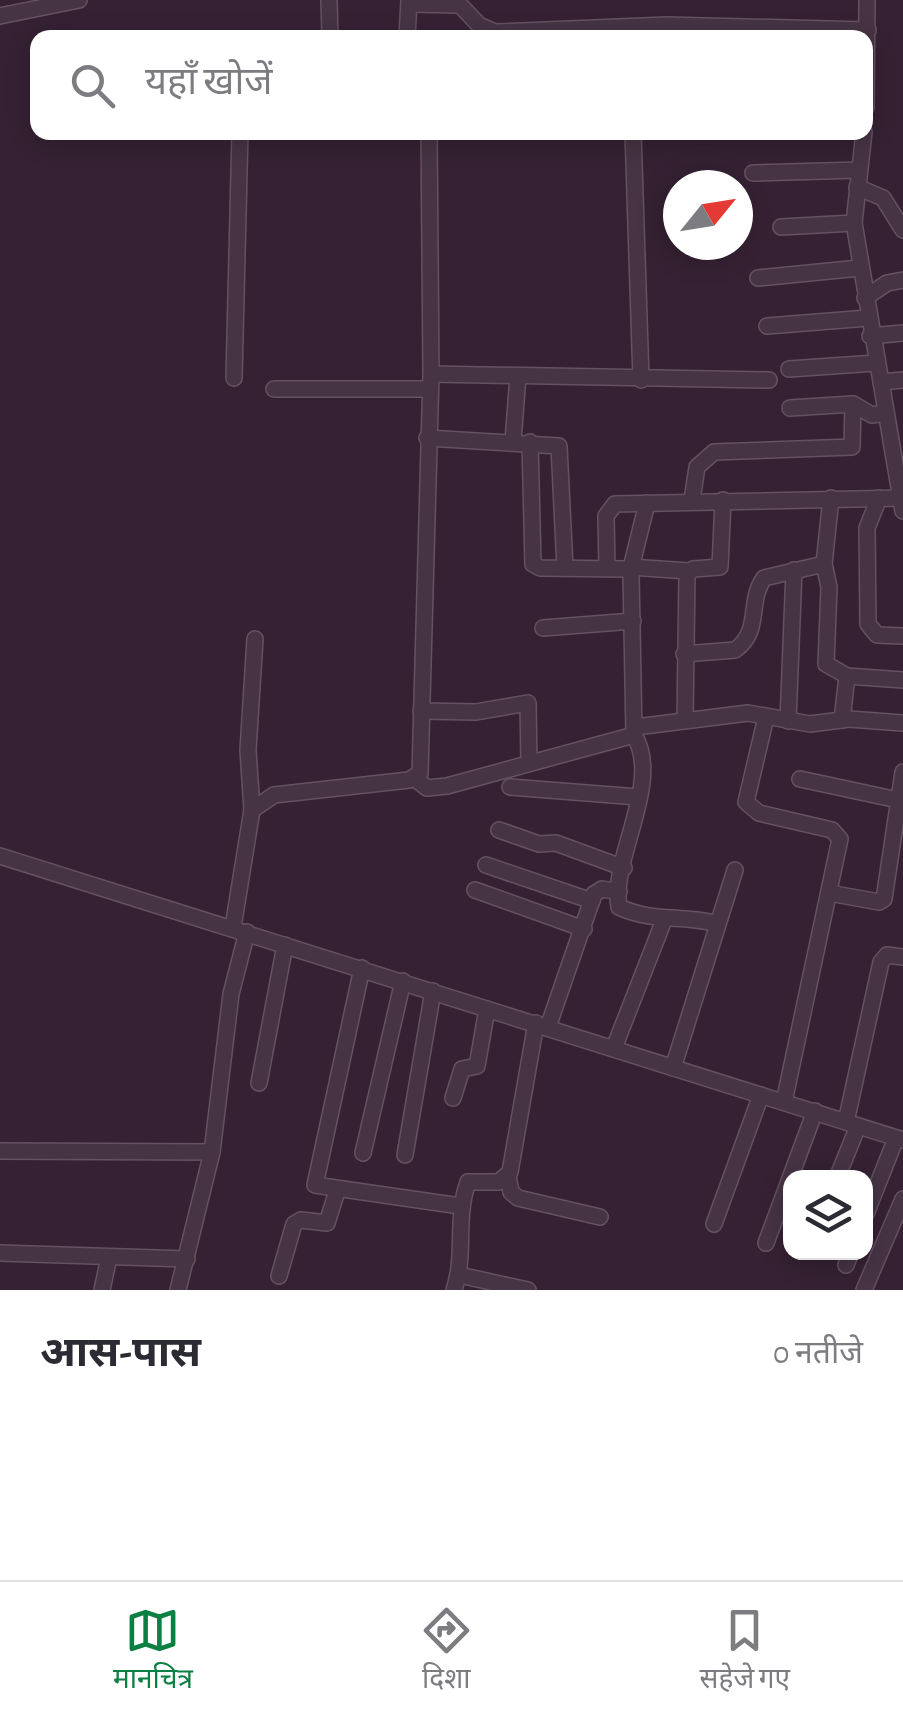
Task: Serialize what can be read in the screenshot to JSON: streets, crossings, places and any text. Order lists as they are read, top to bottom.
{
  "north": "top right",
  "page": {
    "search": "यहाँ खोजें",
    "heading": ["आस-पास", "0 नतीजे"],
    "nav": ["मानचित्र", "दिशा", "सहेजे गए"]
  }
}
